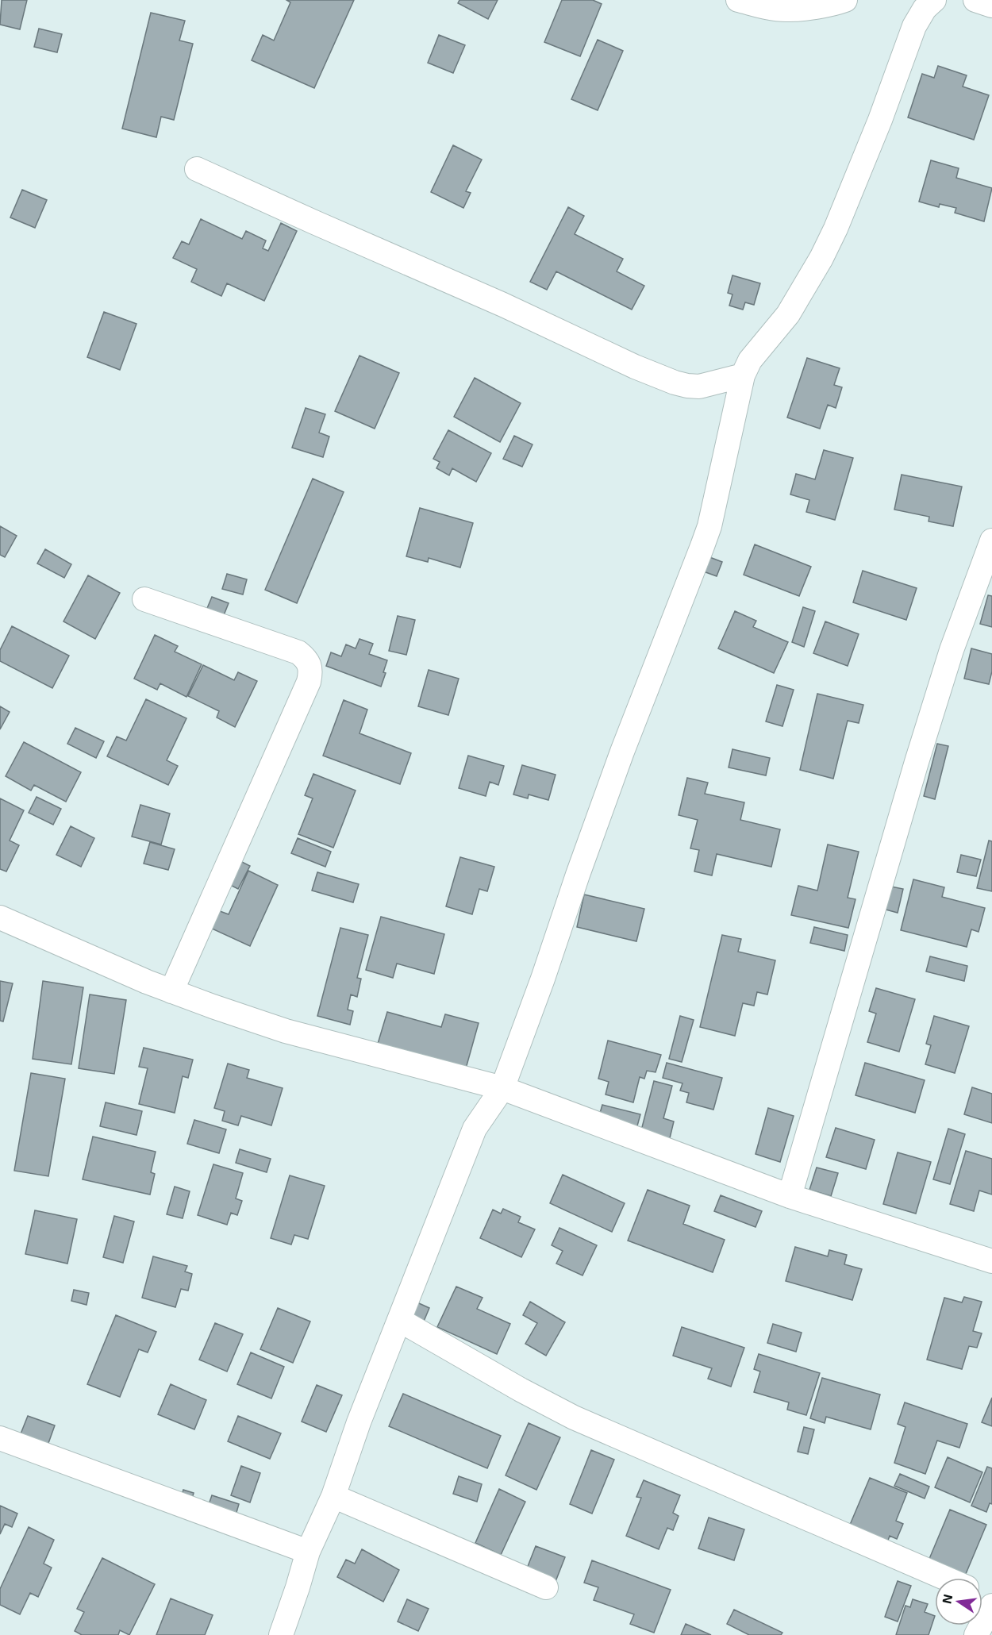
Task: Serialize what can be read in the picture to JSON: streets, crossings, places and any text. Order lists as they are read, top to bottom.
{
  "north": "left"
}
